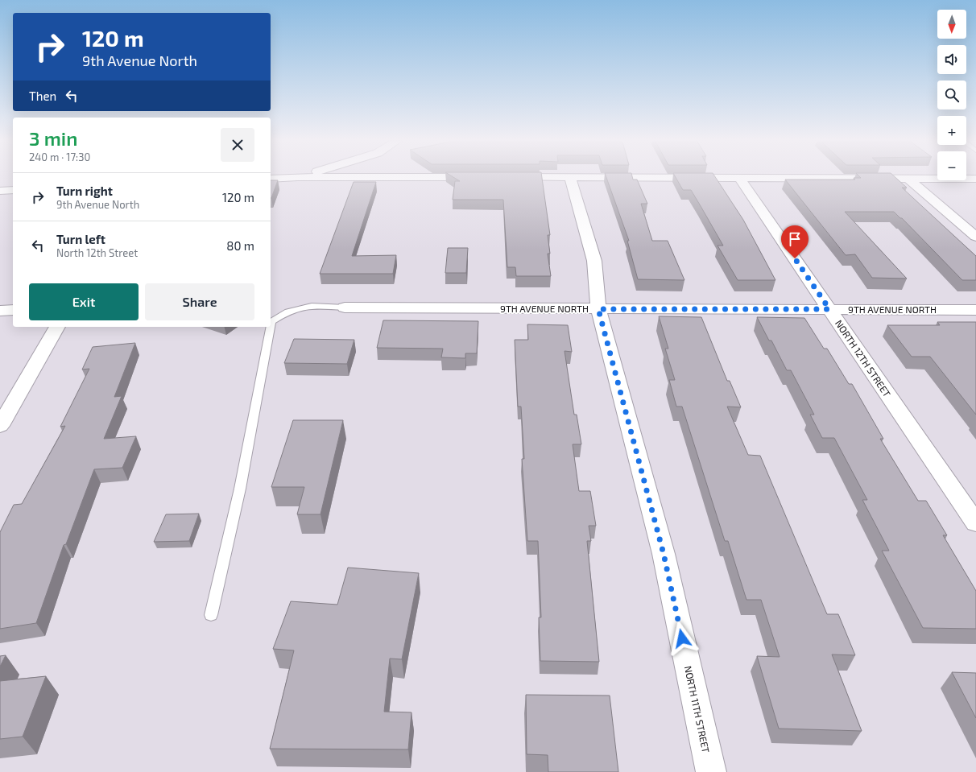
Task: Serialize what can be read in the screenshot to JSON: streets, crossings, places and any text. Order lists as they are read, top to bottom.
{
  "streets": {
    "street": ["9TH AVENUE NORTH", "NORTH 12TH STREET", "NORTH 11TH STREET"]
  },
  "crossings": [
    ["9TH AVENUE NORTH", "NORTH 12TH STREET"],
    ["9TH AVENUE NORTH", "NORTH 11TH STREET"]
  ],
  "north": "bottom",
  "page": {
    "map_buttons": ["+", "−"],
    "turn": ["120 m", "9th Avenue North"],
    "then": "Then",
    "heading": ["3 min", "240 m · 17:30"],
    "list": [
      {
        "name": "Turn right",
        "note": "9th Avenue North",
        "value": "120 m"
      },
      {
        "name": "Turn left",
        "note": "North 12th Street",
        "value": "80 m"
      }
    ],
    "buttons": ["Exit", "Share"]
  }
}
